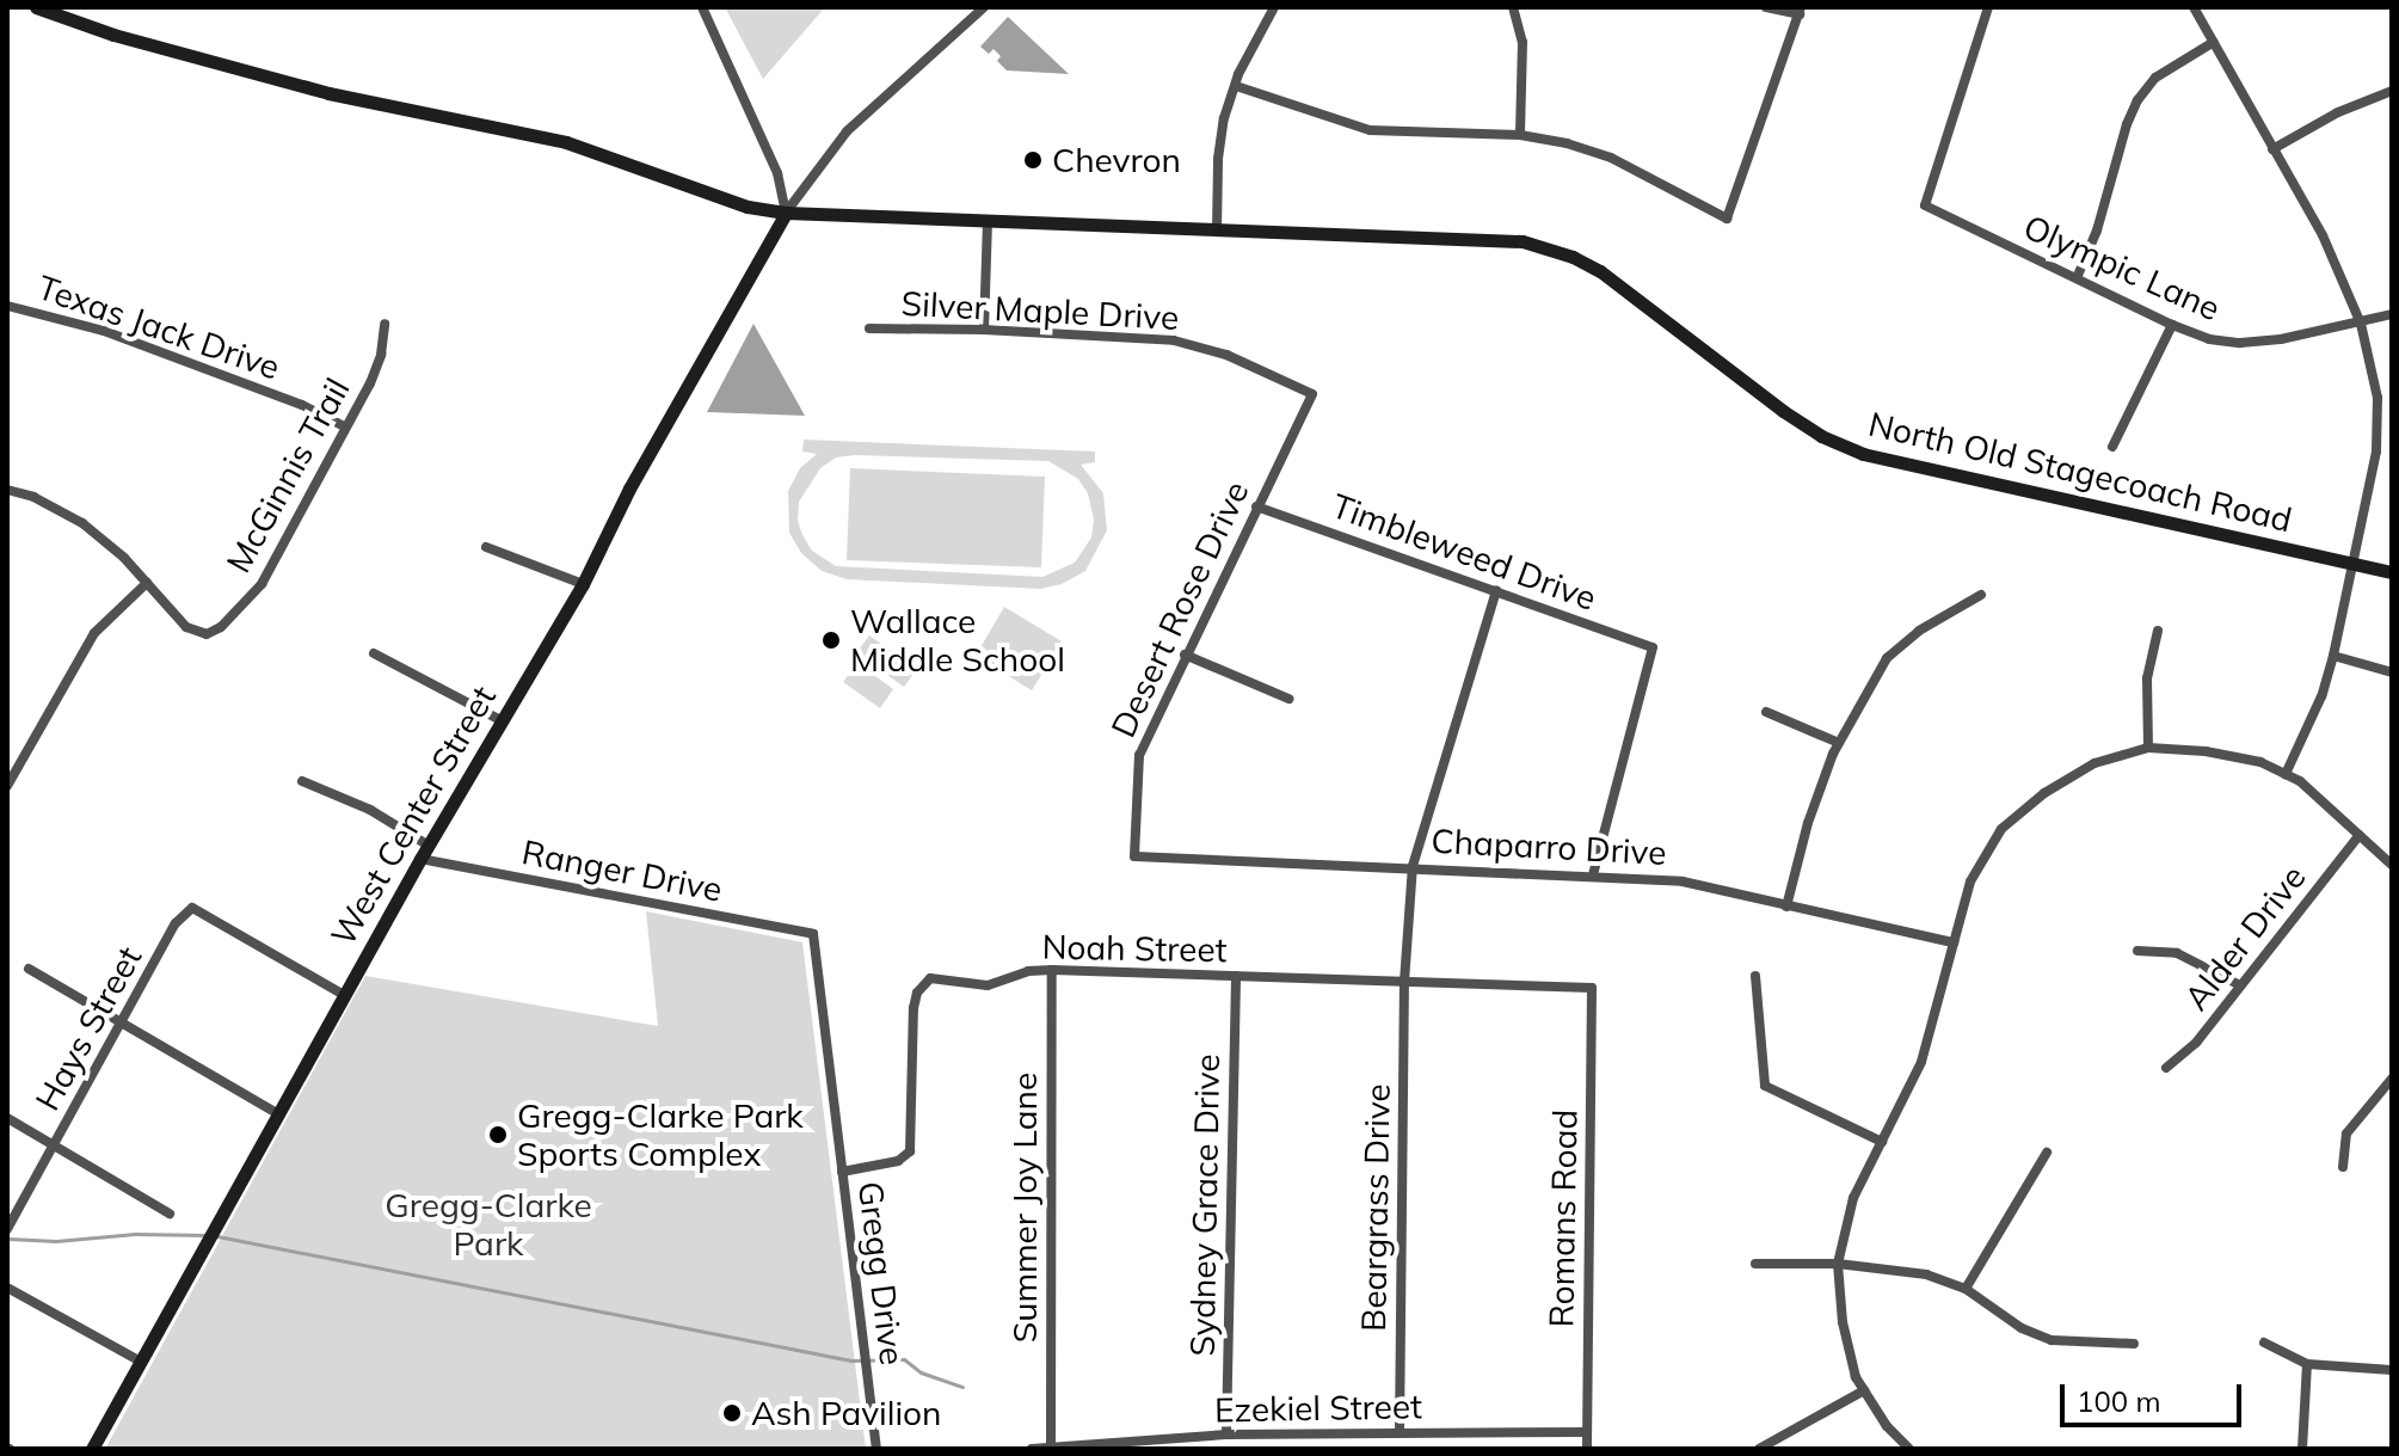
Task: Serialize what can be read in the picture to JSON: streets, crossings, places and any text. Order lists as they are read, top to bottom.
{
  "streets": {
    "street": [
      "Olympic Lane",
      "Silver Maple Drive",
      "Texas Jack Drive",
      "North Old Stagecoach Road",
      "McGinnis Trail",
      "Timbleweed Drive",
      "Desert Rose Drive",
      "West Center Street",
      "Chaparro Drive",
      "Ranger Drive",
      "Alder Drive",
      "Noah Street",
      "Hays Street",
      "Sydney Grace Drive",
      "Summer Joy Lane",
      "Beargrass Drive",
      "Romans Road",
      "Gregg Drive",
      "Ezekiel Street"
    ]
  },
  "crossings": [
    ["Silver Maple Drive", "Desert Rose Drive"],
    ["Texas Jack Drive", "McGinnis Trail"],
    ["North Old Stagecoach Road", "West Center Street"],
    ["Timbleweed Drive", "Desert Rose Drive"],
    ["Timbleweed Drive", "Chaparro Drive"],
    ["Desert Rose Drive", "Chaparro Drive"],
    ["West Center Street", "Ranger Drive"],
    ["West Center Street", "Hays Street"],
    ["Chaparro Drive", "Beargrass Drive"],
    ["Ranger Drive", "Gregg Drive"],
    ["Noah Street", "Sydney Grace Drive"],
    ["Noah Street", "Summer Joy Lane"],
    ["Noah Street", "Beargrass Drive"],
    ["Noah Street", "Romans Road"],
    ["Noah Street", "Gregg Drive"],
    ["Sydney Grace Drive", "Ezekiel Street"],
    ["Summer Joy Lane", "Ezekiel Street"],
    ["Beargrass Drive", "Ezekiel Street"],
    ["Romans Road", "Ezekiel Street"]
  ],
  "parks": ["Gregg-Clarke Park"],
  "places": [
    "Chevron",
    "Wallace Middle School",
    "Gregg-Clarke Park Sports Complex",
    "Ash Pavilion"
  ],
  "scale_bar": "100 m"
}
